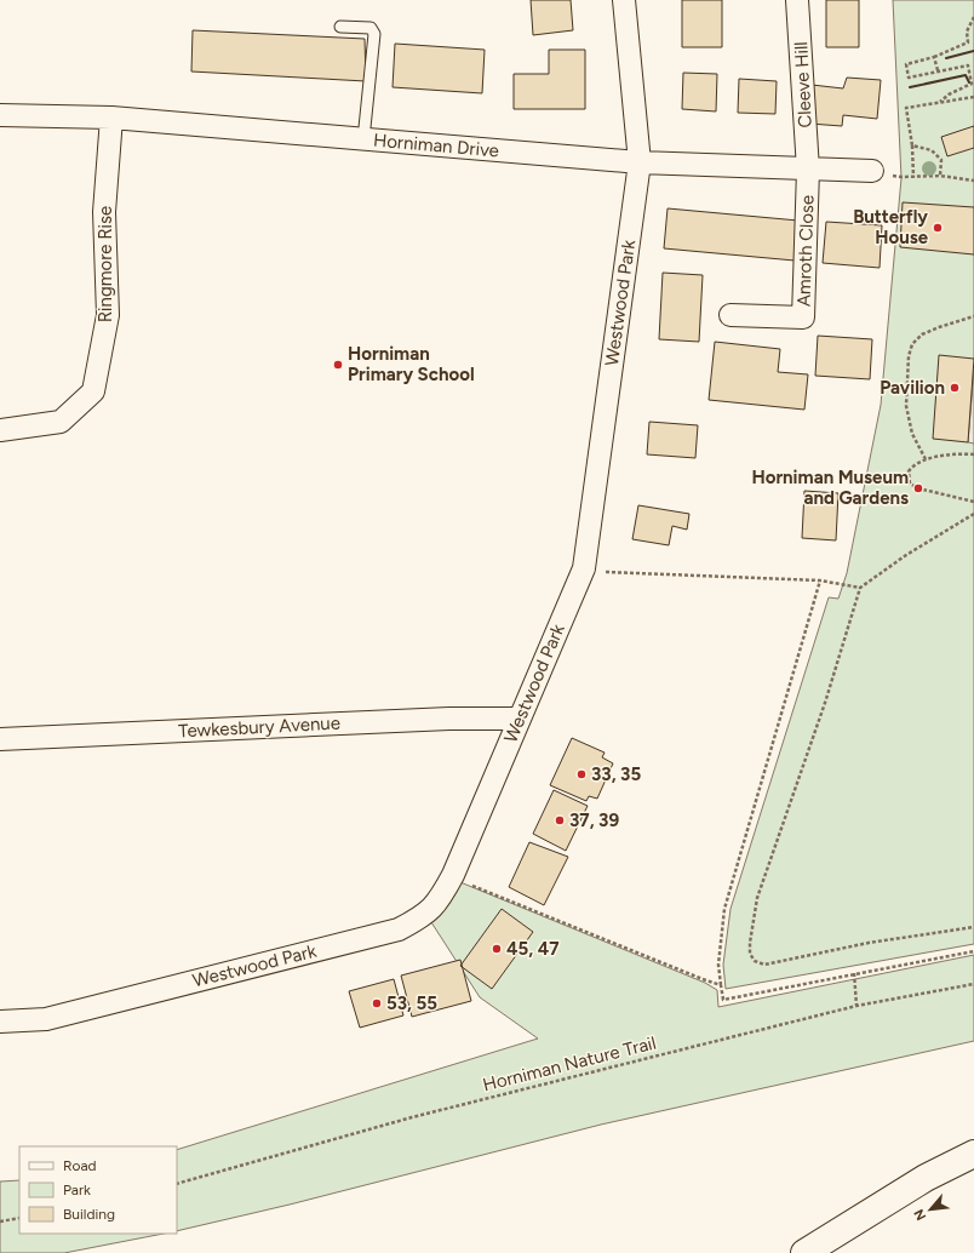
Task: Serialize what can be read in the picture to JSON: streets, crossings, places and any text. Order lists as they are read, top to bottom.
{
  "streets": {
    "street": [
      "Cleeve Hill",
      "Horniman Drive",
      "Amroth Close",
      "Ringmore Rise",
      "Westwood Park",
      "Tewkesbury Avenue"
    ],
    "path": ["Horniman Nature Trail"]
  },
  "crossings": [
    ["Cleeve Hill", "Horniman Drive"],
    ["Cleeve Hill", "Amroth Close"],
    ["Horniman Drive", "Amroth Close"],
    ["Horniman Drive", "Ringmore Rise"],
    ["Horniman Drive", "Westwood Park"],
    ["Westwood Park", "Tewkesbury Avenue"]
  ],
  "places": [
    "Butterfly House",
    "Horniman Primary School",
    "Pavilion",
    "Horniman Museum and Gardens",
    "33, 35",
    "37, 39",
    "45, 47",
    "53, 55"
  ],
  "legend": ["Road", "Park", "Building"],
  "north": "bottom left"
}
